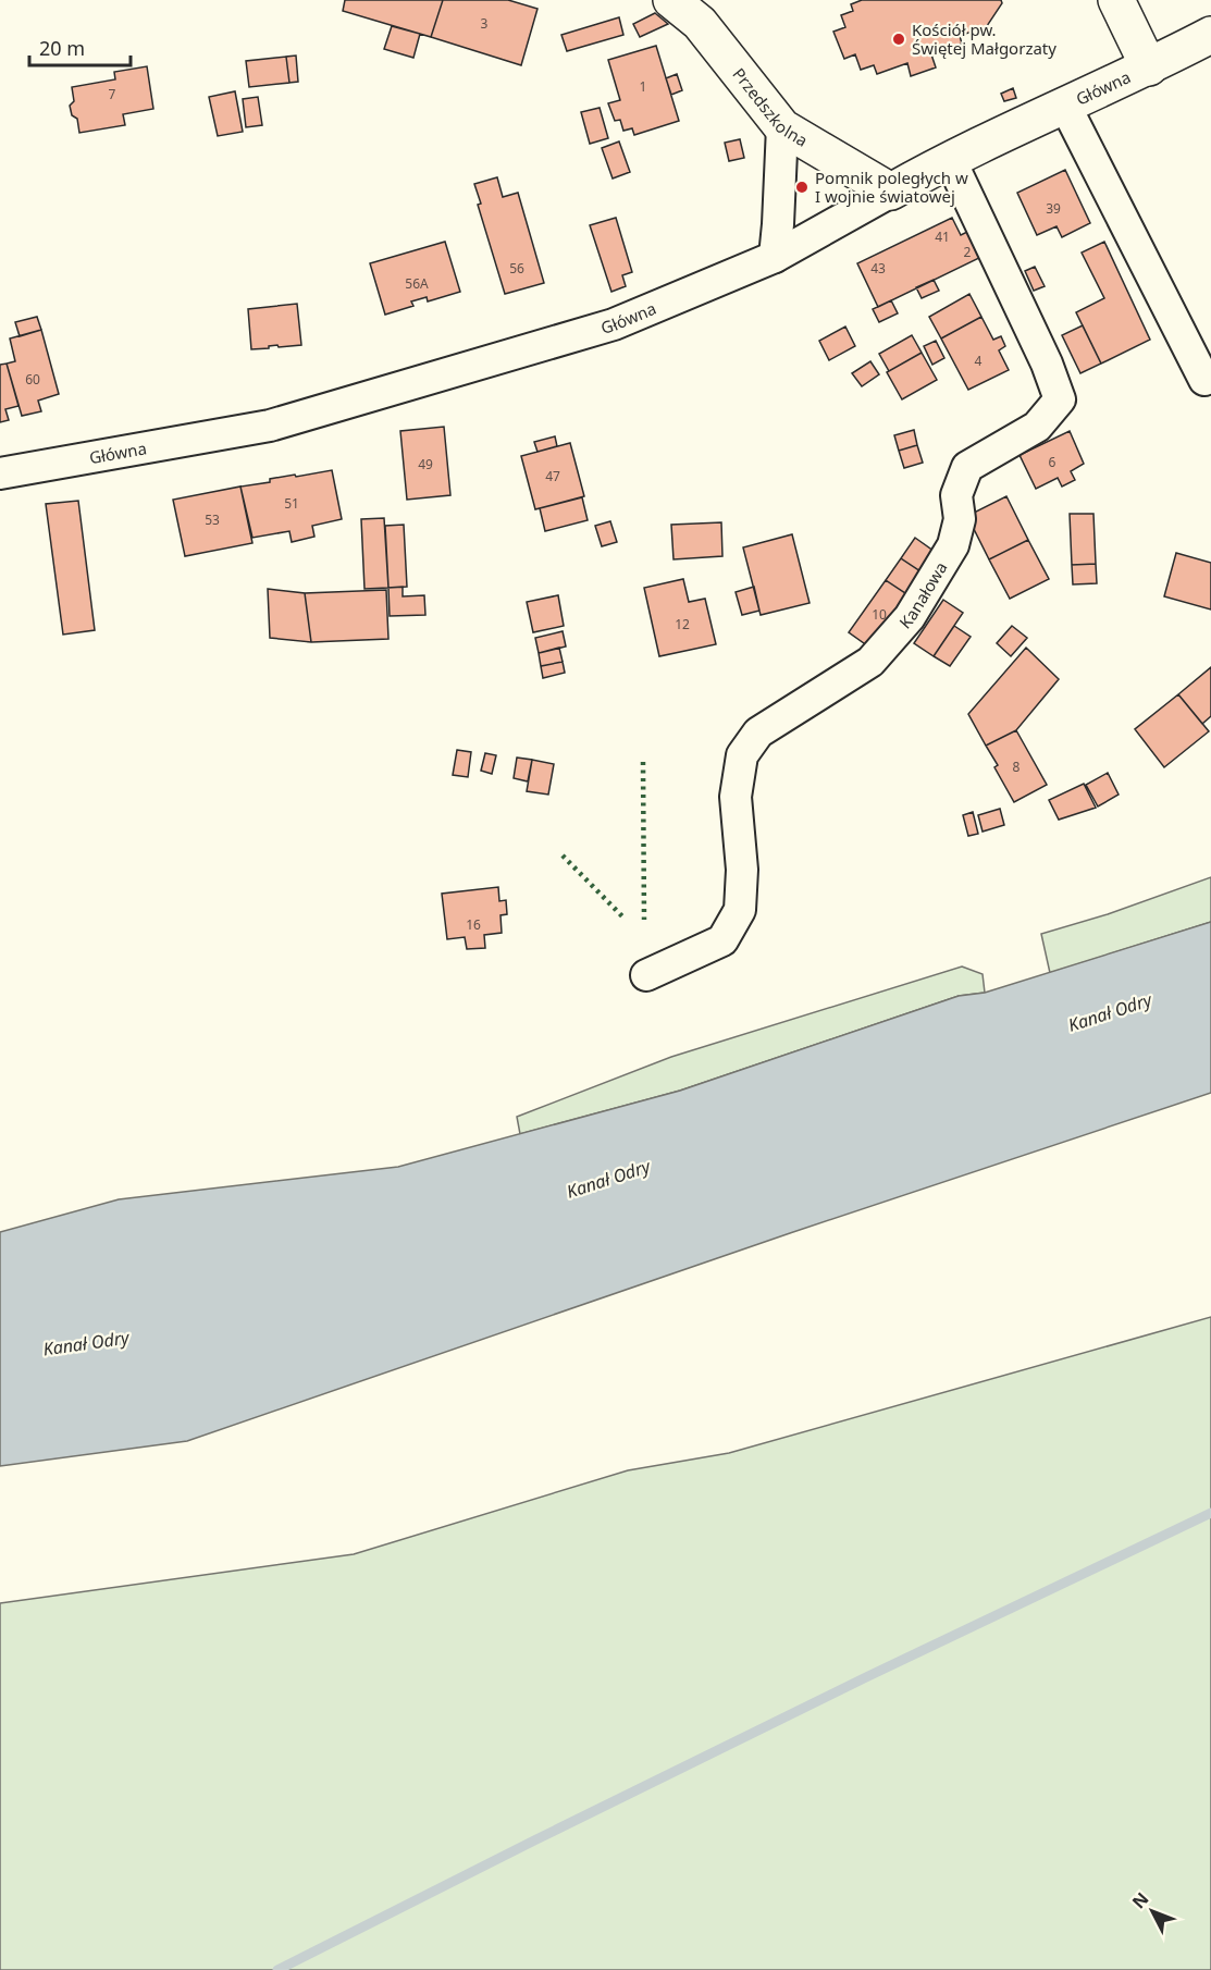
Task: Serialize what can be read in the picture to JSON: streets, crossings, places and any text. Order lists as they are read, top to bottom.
{
  "streets": {
    "street": ["Główna", "Przedszkolna", "Kanałowa"]
  },
  "crossings": [
    ["Główna", "Przedszkolna"],
    ["Główna", "Kanałowa"]
  ],
  "water": ["Kanał Odry"],
  "places": ["Kościół pw. Świętej Małgorzaty", "Pomnik poległych w I wojnie światowej"],
  "house_numbers": [
    "3",
    "1",
    "7",
    "39",
    "41",
    "2",
    "56",
    "43",
    "56A",
    "4",
    "60",
    "6",
    "49",
    "47",
    "51",
    "53",
    "10",
    "12",
    "8",
    "16"
  ],
  "scale_bar": "20 m",
  "north": "top left"
}
